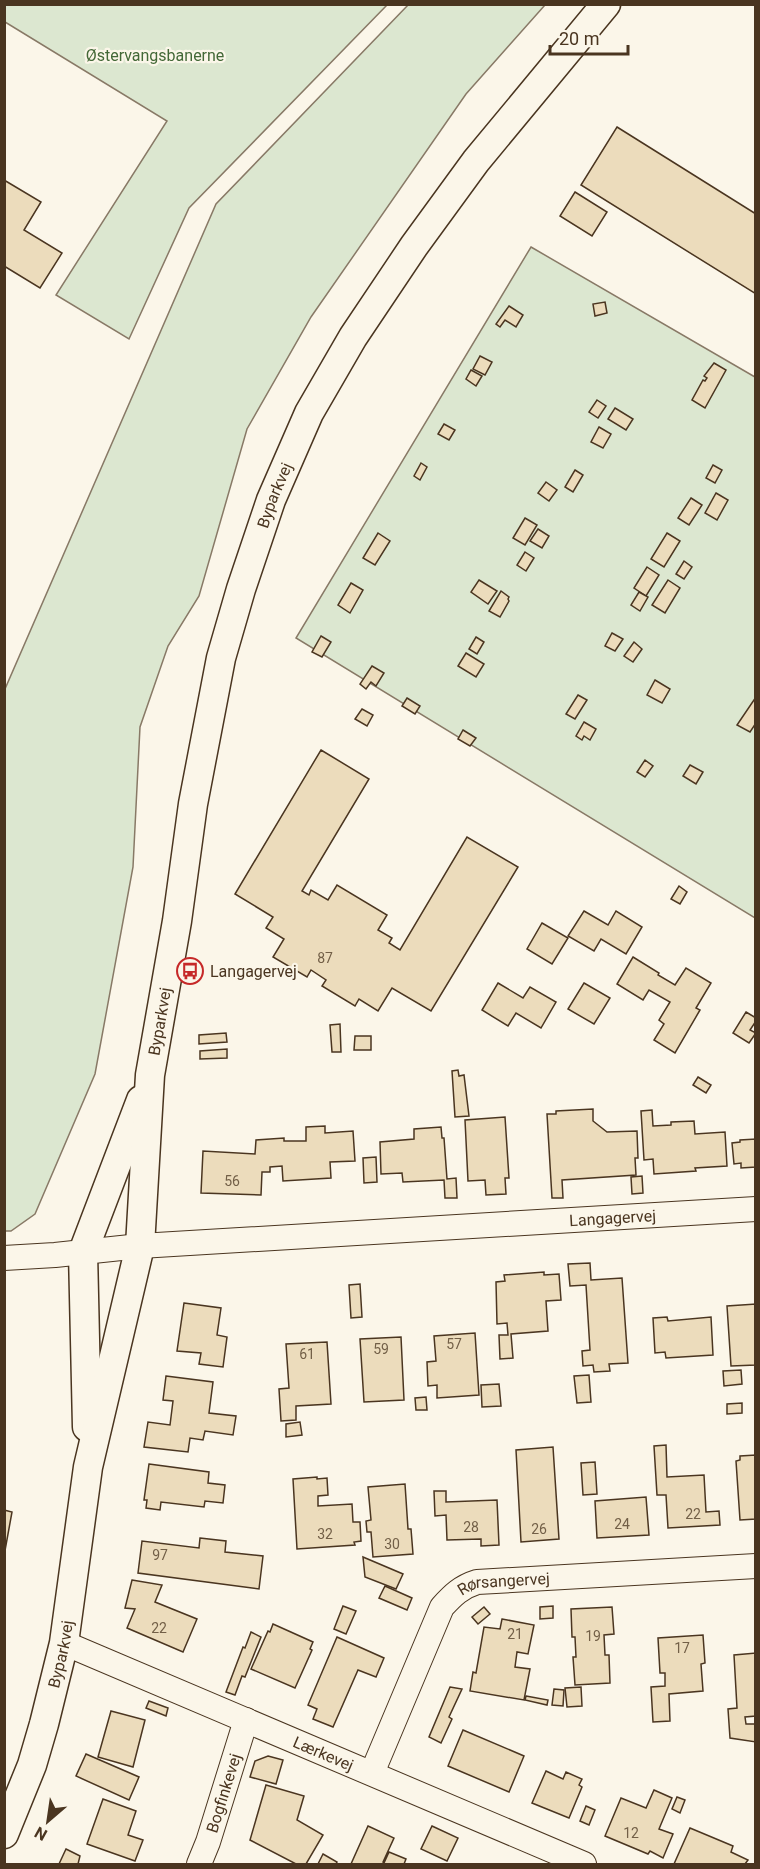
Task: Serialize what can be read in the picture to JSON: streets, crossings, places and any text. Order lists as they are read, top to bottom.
{
  "streets": {
    "street": [
      "Byparkvej",
      "Langagervej",
      "Rørsangervej",
      "Lærkevej",
      "Bogfinkevej"
    ]
  },
  "crossings": [
    ["Byparkvej", "Langagervej"],
    ["Byparkvej", "Lærkevej"],
    ["Rørsangervej", "Lærkevej"],
    ["Lærkevej", "Bogfinkevej"]
  ],
  "parks": ["Østervangsbanerne"],
  "places": {
    "bus stop": ["Langagervej"]
  },
  "house_numbers": [
    "87",
    "56",
    "57",
    "59",
    "61",
    "22",
    "24",
    "28",
    "26",
    "32",
    "30",
    "97",
    "22",
    "21",
    "19",
    "17",
    "12"
  ],
  "scale_bar": "20 m",
  "north": "bottom left"
}
